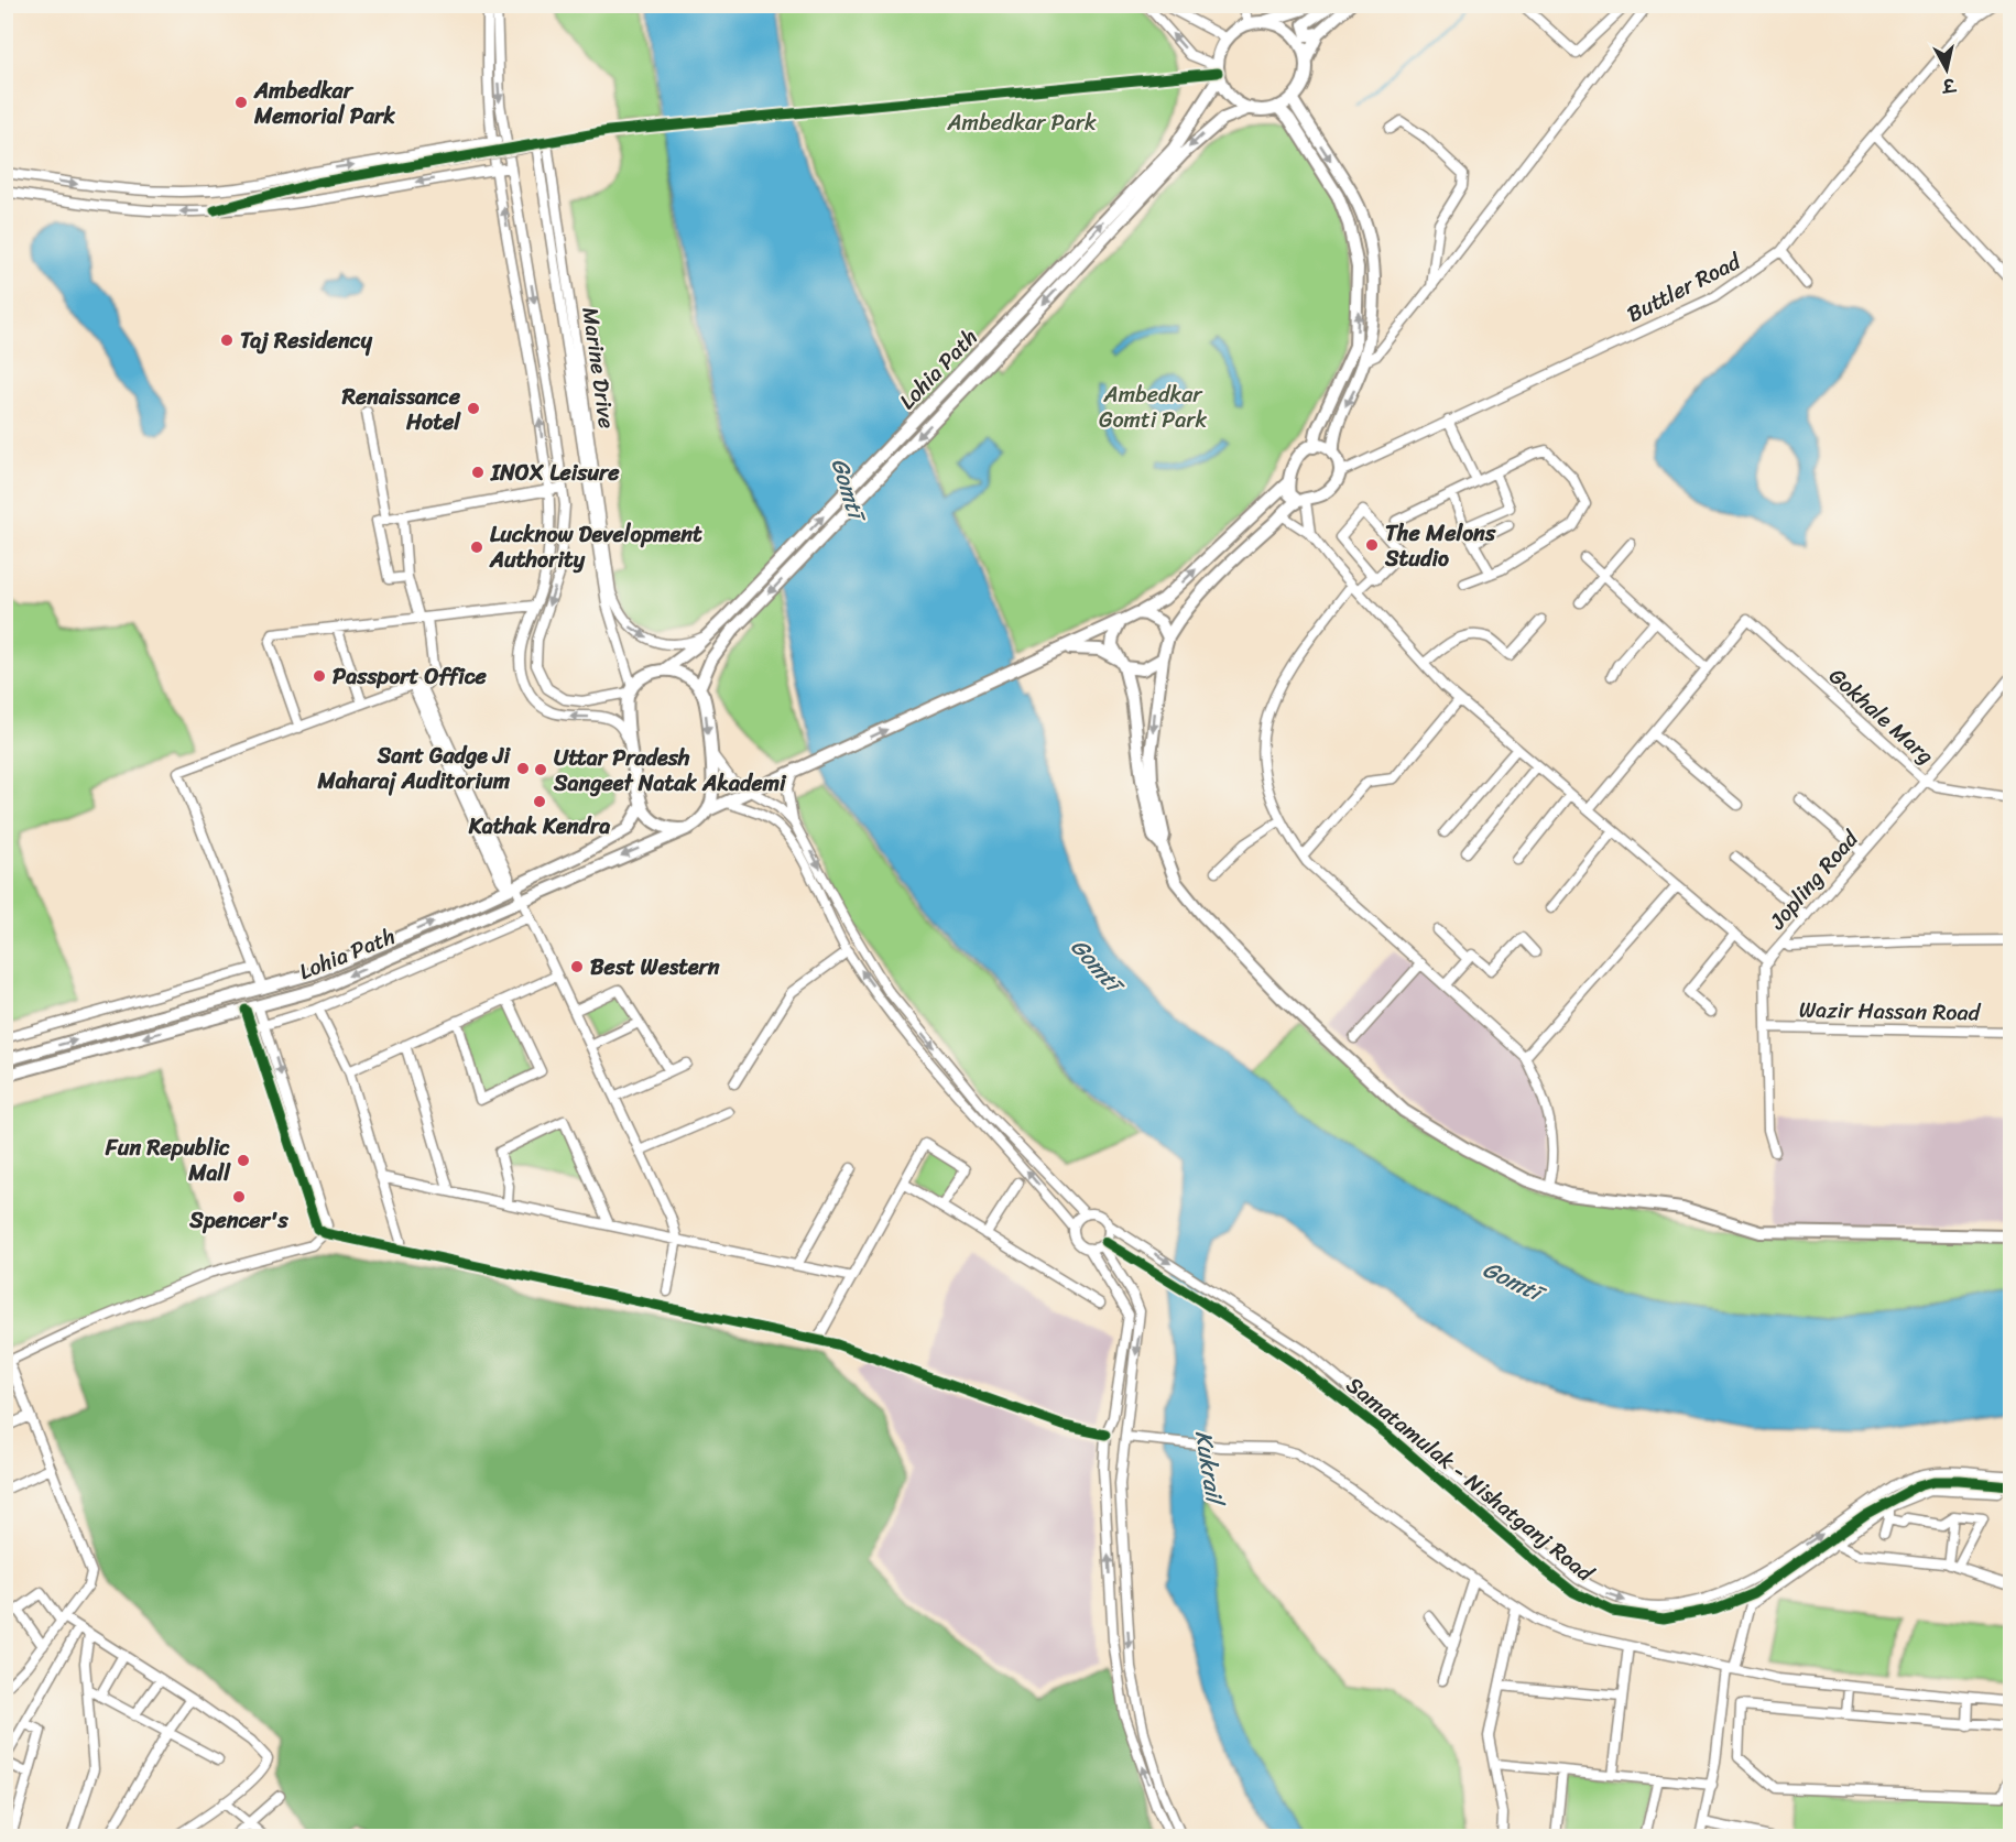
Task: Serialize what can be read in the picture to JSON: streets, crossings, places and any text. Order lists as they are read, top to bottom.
{
  "streets": {
    "main road": ["Lohia Path"],
    "street": [
      "Buttler Road",
      "Marine Drive",
      "Gokhale Marg",
      "Jopling Road",
      "Wazir Hassan Road",
      "Samatamulak - Nishatganj Road"
    ]
  },
  "crossings": [
    ["Marine Drive", "Lohia Path"],
    ["Gokhale Marg", "Jopling Road"],
    ["Jopling Road", "Wazir Hassan Road"]
  ],
  "water": ["Gomtī", "Kukrail"],
  "parks": ["Ambedkar Park", "Ambedkar Gomti Park"],
  "places": [
    "Ambedkar Memorial Park",
    "Taj Residency",
    "Renaissance Hotel",
    "INOX Leisure",
    "The Melons Studio",
    "Lucknow Development Authority",
    "Passport Office",
    "Sant Gadge Ji Maharaj Auditorium",
    "Uttar Pradesh Sangeet Natak Akademi",
    "Kathak Kendra",
    "Best Western",
    "Fun Republic Mall",
    "Spencer's"
  ],
  "north": "bottom"
}
